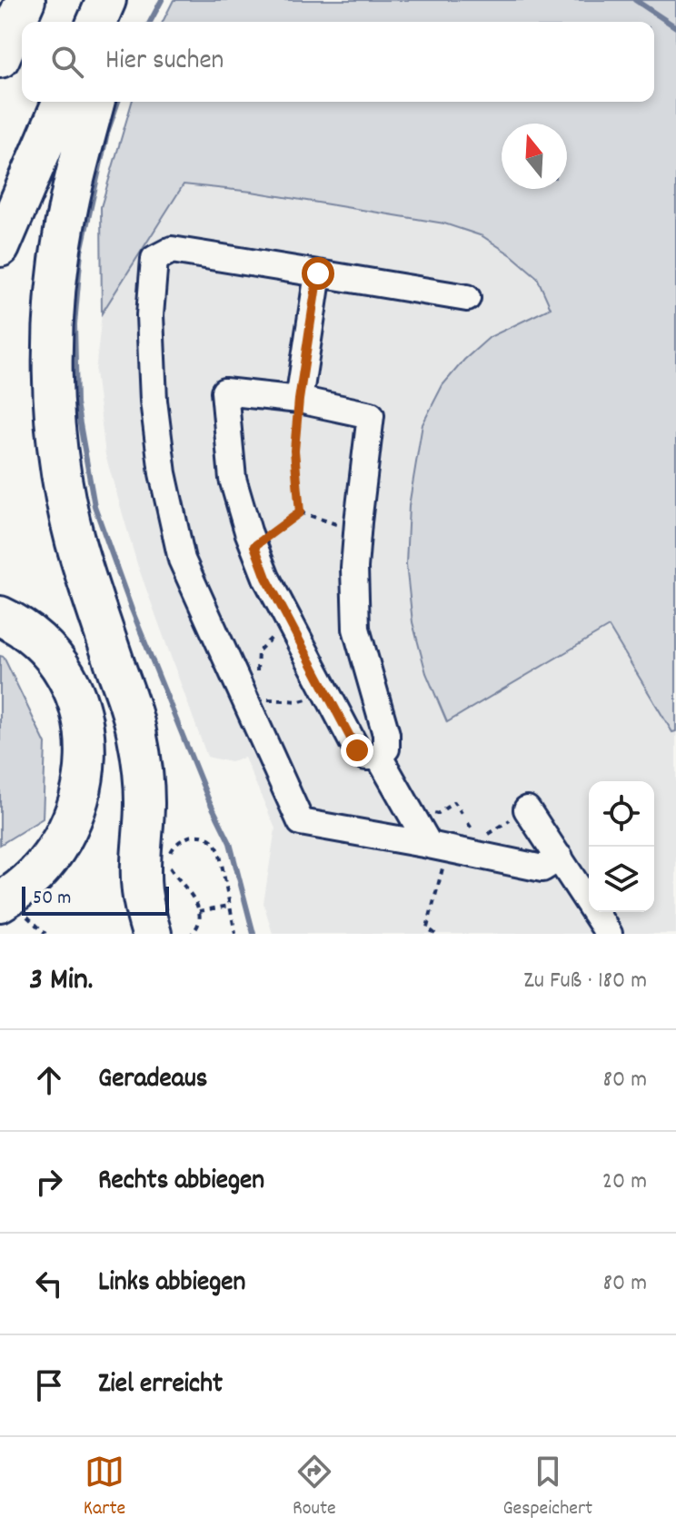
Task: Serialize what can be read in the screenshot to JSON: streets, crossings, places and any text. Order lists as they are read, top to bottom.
{
  "scale_bar": "50 m",
  "north": "top",
  "page": {
    "search": "Hier suchen",
    "scale": "50 m",
    "heading": ["3 Min.", "Zu Fuß · 180 m"],
    "list": [
      ["Geradeaus", "80 m"],
      ["Rechts abbiegen", "20 m"],
      ["Links abbiegen", "80 m"],
      "Ziel erreicht"
    ],
    "nav": ["Karte", "Route", "Gespeichert"]
  }
}
